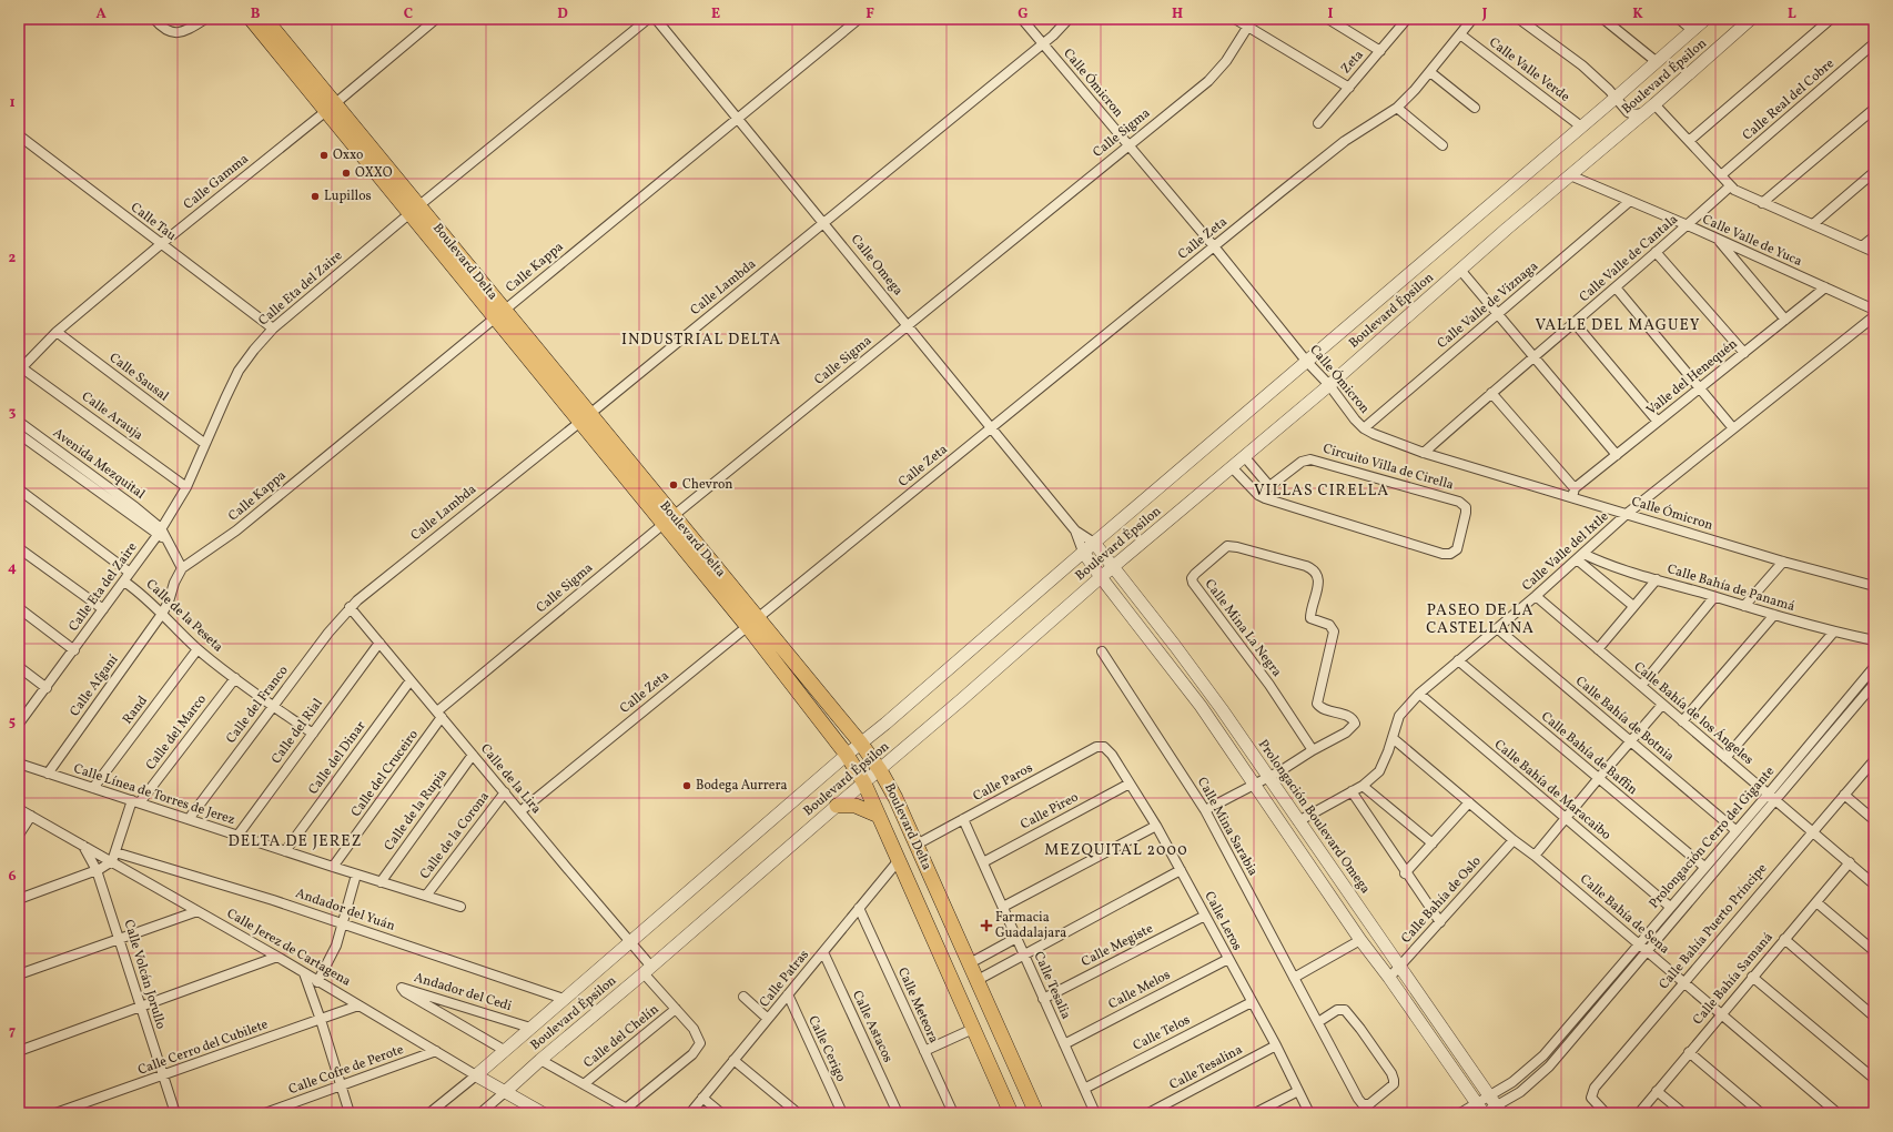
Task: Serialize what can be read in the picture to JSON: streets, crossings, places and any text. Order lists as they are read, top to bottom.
{
  "streets": {
    "main road": ["Boulevard Delta"],
    "street": [
      "Zeta",
      "Calle Valle Verde",
      "Boulevard Épsilon",
      "Calle Ómicron",
      "Calle Real del Cobre",
      "Calle Sigma",
      "Calle Gamma",
      "Calle Tau",
      "Calle Zeta",
      "Calle Valle de Yuca",
      "Calle Valle de Cantala",
      "Calle Omega",
      "Calle Kappa",
      "Calle Lambda",
      "Calle Eta del Zaire",
      "Calle Valle de Viznaga",
      "Calle Sausal",
      "Valle del Henequén",
      "Calle Arauja",
      "Avenida Mezquital",
      "Circuito Villa de Cirella",
      "Calle Valle del Ixtle",
      "Calle Bahía de Panamá",
      "Calle de la Peseta",
      "Calle Mina La Negra",
      "Calle Afganí",
      "Calle del Franco",
      "Rand",
      "Calle Bahía de los Ángeles",
      "Calle Bahía de Botnia",
      "Calle del Rial",
      "Calle del Marco",
      "Calle Bahía de Baffin",
      "Calle del Dinar",
      "Calle del Cruceiro",
      "Calle de la Lira",
      "Calle Paros",
      "Calle Bahía de Maracaibo",
      "Calle Línea de Torres de Jerez",
      "Calle de la Rupia",
      "Calle Pireo",
      "Prolongación Boulevard Omega",
      "Calle Mina Sarabia",
      "Calle de la Corona",
      "Prolongación Cerro del Gigante",
      "Calle Bahía de Oslo",
      "Andador del Yuán",
      "Calle Bahía de Sena",
      "Calle Leros",
      "Calle Bahía Puerto Príncipe",
      "Calle Megiste",
      "Calle Jerez de Cartagena",
      "Calle Volcán Jorullo",
      "Calle Patras",
      "Calle Bahía Samaná",
      "Calle Tesalia",
      "Calle Melos",
      "Andador del Cedi",
      "Calle Meteora",
      "Calle Astacos",
      "Calle Telos",
      "Calle del Chelín",
      "Calle Cerro del Cubilete",
      "Calle Cerigo",
      "Calle Tesalina",
      "Calle Cofre de Perote"
    ]
  },
  "crossings": [
    ["Calle Valle Verde", "Boulevard Épsilon"],
    ["Calle Valle Verde", "Calle Zeta"],
    ["Boulevard Épsilon", "Calle Ómicron"],
    ["Boulevard Épsilon", "Calle Valle de Yuca"],
    ["Boulevard Épsilon", "Boulevard Delta"],
    ["Boulevard Épsilon", "Calle Omega"],
    ["Boulevard Épsilon", "Circuito Villa de Cirella"],
    ["Boulevard Épsilon", "Calle de la Lira"],
    ["Boulevard Épsilon", "Prolongación Boulevard Omega"],
    ["Boulevard Épsilon", "Andador del Yuán"],
    ["Boulevard Épsilon", "Calle Jerez de Cartagena"],
    ["Boulevard Épsilon", "Andador del Cedi"],
    ["Calle Ómicron", "Calle Sigma"],
    ["Calle Ómicron", "Calle Zeta"],
    ["Calle Ómicron", "Calle Valle de Cantala"],
    ["Calle Ómicron", "Calle Lambda"],
    ["Calle Ómicron", "Calle Valle de Viznaga"],
    ["Calle Ómicron", "Calle Valle del Ixtle"],
    ["Calle Sigma", "Boulevard Delta"],
    ["Calle Sigma", "Calle Omega"],
    ["Calle Sigma", "Calle del Cruceiro"],
    ["Calle Sigma", "Calle de la Lira"],
    ["Calle Gamma", "Calle Tau"],
    ["Calle Gamma", "Boulevard Delta"],
    ["Calle Gamma", "Calle Sausal"],
    ["Calle Gamma", "Calle Arauja"],
    ["Calle Tau", "Calle Eta del Zaire"],
    ["Calle Zeta", "Boulevard Delta"],
    ["Calle Zeta", "Calle Omega"],
    ["Calle Zeta", "Calle de la Lira"],
    ["Calle Valle de Yuca", "Calle Valle de Cantala"],
    ["Calle Valle de Yuca", "Calle Valle de Viznaga"],
    ["Calle Valle de Yuca", "Valle del Henequén"],
    ["Boulevard Delta", "Calle Kappa"],
    ["Boulevard Delta", "Calle Lambda"],
    ["Boulevard Delta", "Calle Eta del Zaire"],
    ["Boulevard Delta", "Calle Paros"],
    ["Boulevard Delta", "Calle Patras"],
    ["Calle Omega", "Calle Kappa"],
    ["Calle Omega", "Calle Lambda"],
    ["Calle Omega", "Prolongación Boulevard Omega"],
    ["Calle Lambda", "Calle del Franco"],
    ["Calle Lambda", "Calle de la Lira"],
    ["Calle Eta del Zaire", "Calle Sausal"],
    ["Calle Eta del Zaire", "Calle Arauja"],
    ["Calle Eta del Zaire", "Avenida Mezquital"],
    ["Calle Eta del Zaire", "Calle de la Peseta"],
    ["Calle Valle del Ixtle", "Calle Bahía de Panamá"],
    ["Calle Valle del Ixtle", "Calle Bahía de los Ángeles"],
    ["Calle Valle del Ixtle", "Calle Bahía de Botnia"],
    ["Calle Valle del Ixtle", "Calle Bahía de Baffin"],
    ["Calle Valle del Ixtle", "Calle Bahía de Maracaibo"],
    ["Calle Valle del Ixtle", "Prolongación Boulevard Omega"],
    ["Calle Valle del Ixtle", "Calle Bahía de Sena"],
    ["Calle de la Peseta", "Calle Afganí"],
    ["Calle de la Peseta", "Calle del Franco"],
    ["Calle de la Peseta", "Rand"],
    ["Calle de la Peseta", "Calle del Rial"],
    ["Calle de la Peseta", "Calle del Marco"],
    ["Calle Mina La Negra", "Prolongación Boulevard Omega"],
    ["Calle Mina La Negra", "Calle Mina Sarabia"],
    ["Calle Afganí", "Calle Línea de Torres de Jerez"],
    ["Calle del Franco", "Calle de la Lira"],
    ["Calle del Franco", "Calle Línea de Torres de Jerez"],
    ["Rand", "Calle Línea de Torres de Jerez"],
    ["Calle Bahía de los Ángeles", "Prolongación Cerro del Gigante"],
    ["Calle Bahía de los Ángeles", "Calle Bahía Puerto Príncipe"],
    ["Calle Bahía de los Ángeles", "Calle Bahía Samaná"],
    ["Calle Bahía de Botnia", "Prolongación Cerro del Gigante"],
    ["Calle del Rial", "Calle de la Lira"],
    ["Calle del Rial", "Calle Línea de Torres de Jerez"],
    ["Calle del Marco", "Calle Línea de Torres de Jerez"],
    ["Calle del Marco", "Andador del Yuán"],
    ["Calle del Marco", "Calle Jerez de Cartagena"],
    ["Calle Bahía de Baffin", "Prolongación Cerro del Gigante"],
    ["Calle del Dinar", "Calle de la Lira"],
    ["Calle del Dinar", "Calle Línea de Torres de Jerez"],
    ["Calle del Cruceiro", "Calle de la Lira"],
    ["Calle del Cruceiro", "Calle Línea de Torres de Jerez"],
    ["Calle de la Lira", "Calle de la Rupia"],
    ["Calle de la Lira", "Calle de la Corona"],
    ["Calle de la Lira", "Calle del Chelín"],
    ["Calle Paros", "Calle Leros"],
    ["Calle Paros", "Calle Tesalia"],
    ["Calle Bahía de Maracaibo", "Prolongación Cerro del Gigante"],
    ["Calle Línea de Torres de Jerez", "Calle de la Rupia"],
    ["Calle Línea de Torres de Jerez", "Calle de la Corona"],
    ["Calle Pireo", "Calle Leros"],
    ["Calle Pireo", "Calle Tesalia"],
    ["Prolongación Boulevard Omega", "Prolongación Cerro del Gigante"],
    ["Prolongación Boulevard Omega", "Calle Bahía de Oslo"],
    ["Prolongación Cerro del Gigante", "Calle Bahía de Sena"],
    ["Calle Bahía de Oslo", "Calle Bahía de Sena"],
    ["Calle Bahía de Sena", "Calle Bahía Puerto Príncipe"],
    ["Calle Bahía de Sena", "Calle Bahía Samaná"],
    ["Calle Leros", "Calle Megiste"],
    ["Calle Leros", "Calle Melos"],
    ["Calle Leros", "Calle Telos"],
    ["Calle Leros", "Calle Tesalina"],
    ["Calle Megiste", "Calle Tesalia"],
    ["Calle Jerez de Cartagena", "Calle Volcán Jorullo"],
    ["Calle Jerez de Cartagena", "Calle Cerro del Cubilete"],
    ["Calle Jerez de Cartagena", "Calle Cofre de Perote"],
    ["Calle Volcán Jorullo", "Calle Cerro del Cubilete"],
    ["Calle Patras", "Calle Meteora"],
    ["Calle Patras", "Calle Astacos"],
    ["Calle Patras", "Calle Cerigo"],
    ["Calle Tesalia", "Calle Melos"],
    ["Calle Tesalia", "Calle Telos"]
  ],
  "districts": [
    "VALLE DEL MAGUEY",
    "INDUSTRIAL DELTA",
    "VILLAS CIRELLA",
    "PASEO DE LA CASTELLANA",
    "DELTA DE JEREZ",
    "MEZQUITAL 2000"
  ],
  "places": {
    "other": [
      "Oxxo",
      "OXXO",
      "Lupillos",
      "Chevron",
      "Bodega Aurrera"
    ],
    "health": ["Farmacia Guadalajara"]
  },
  "grid": {
    "columns": [
      "A",
      "B",
      "C",
      "D",
      "E",
      "F",
      "G",
      "H",
      "I",
      "J",
      "K",
      "L"
    ],
    "rows": [
      "1",
      "2",
      "3",
      "4",
      "5",
      "6",
      "7"
    ]
  }
}
